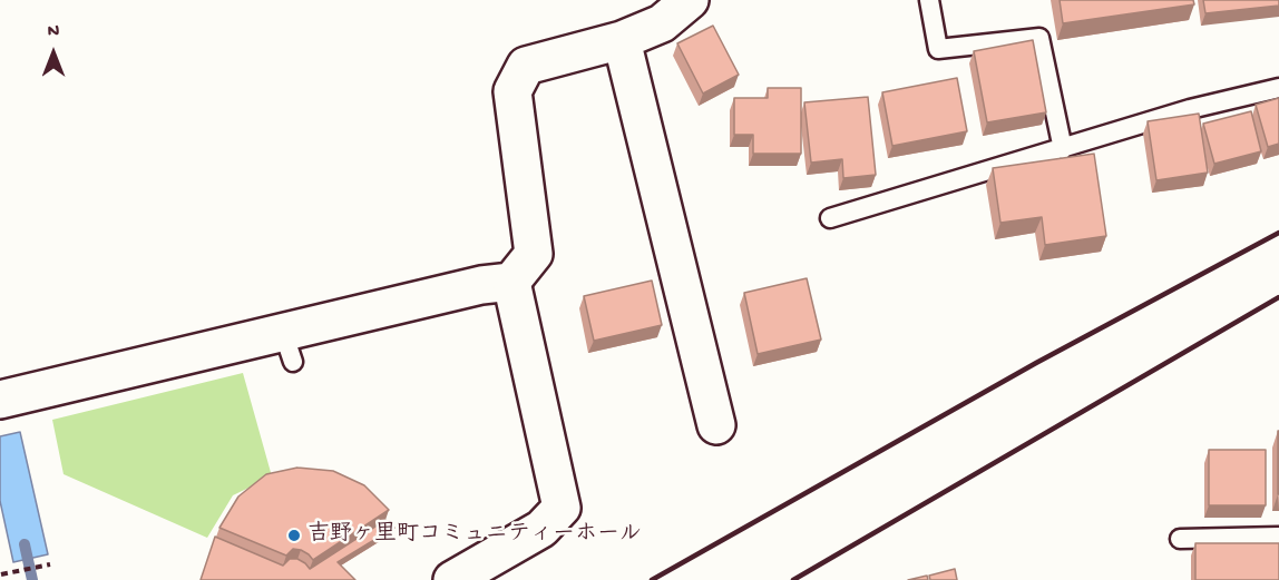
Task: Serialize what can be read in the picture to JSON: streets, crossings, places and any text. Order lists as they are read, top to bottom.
{
  "places": ["吉野ヶ里町コミュニティーホール"],
  "north": "top"
}
